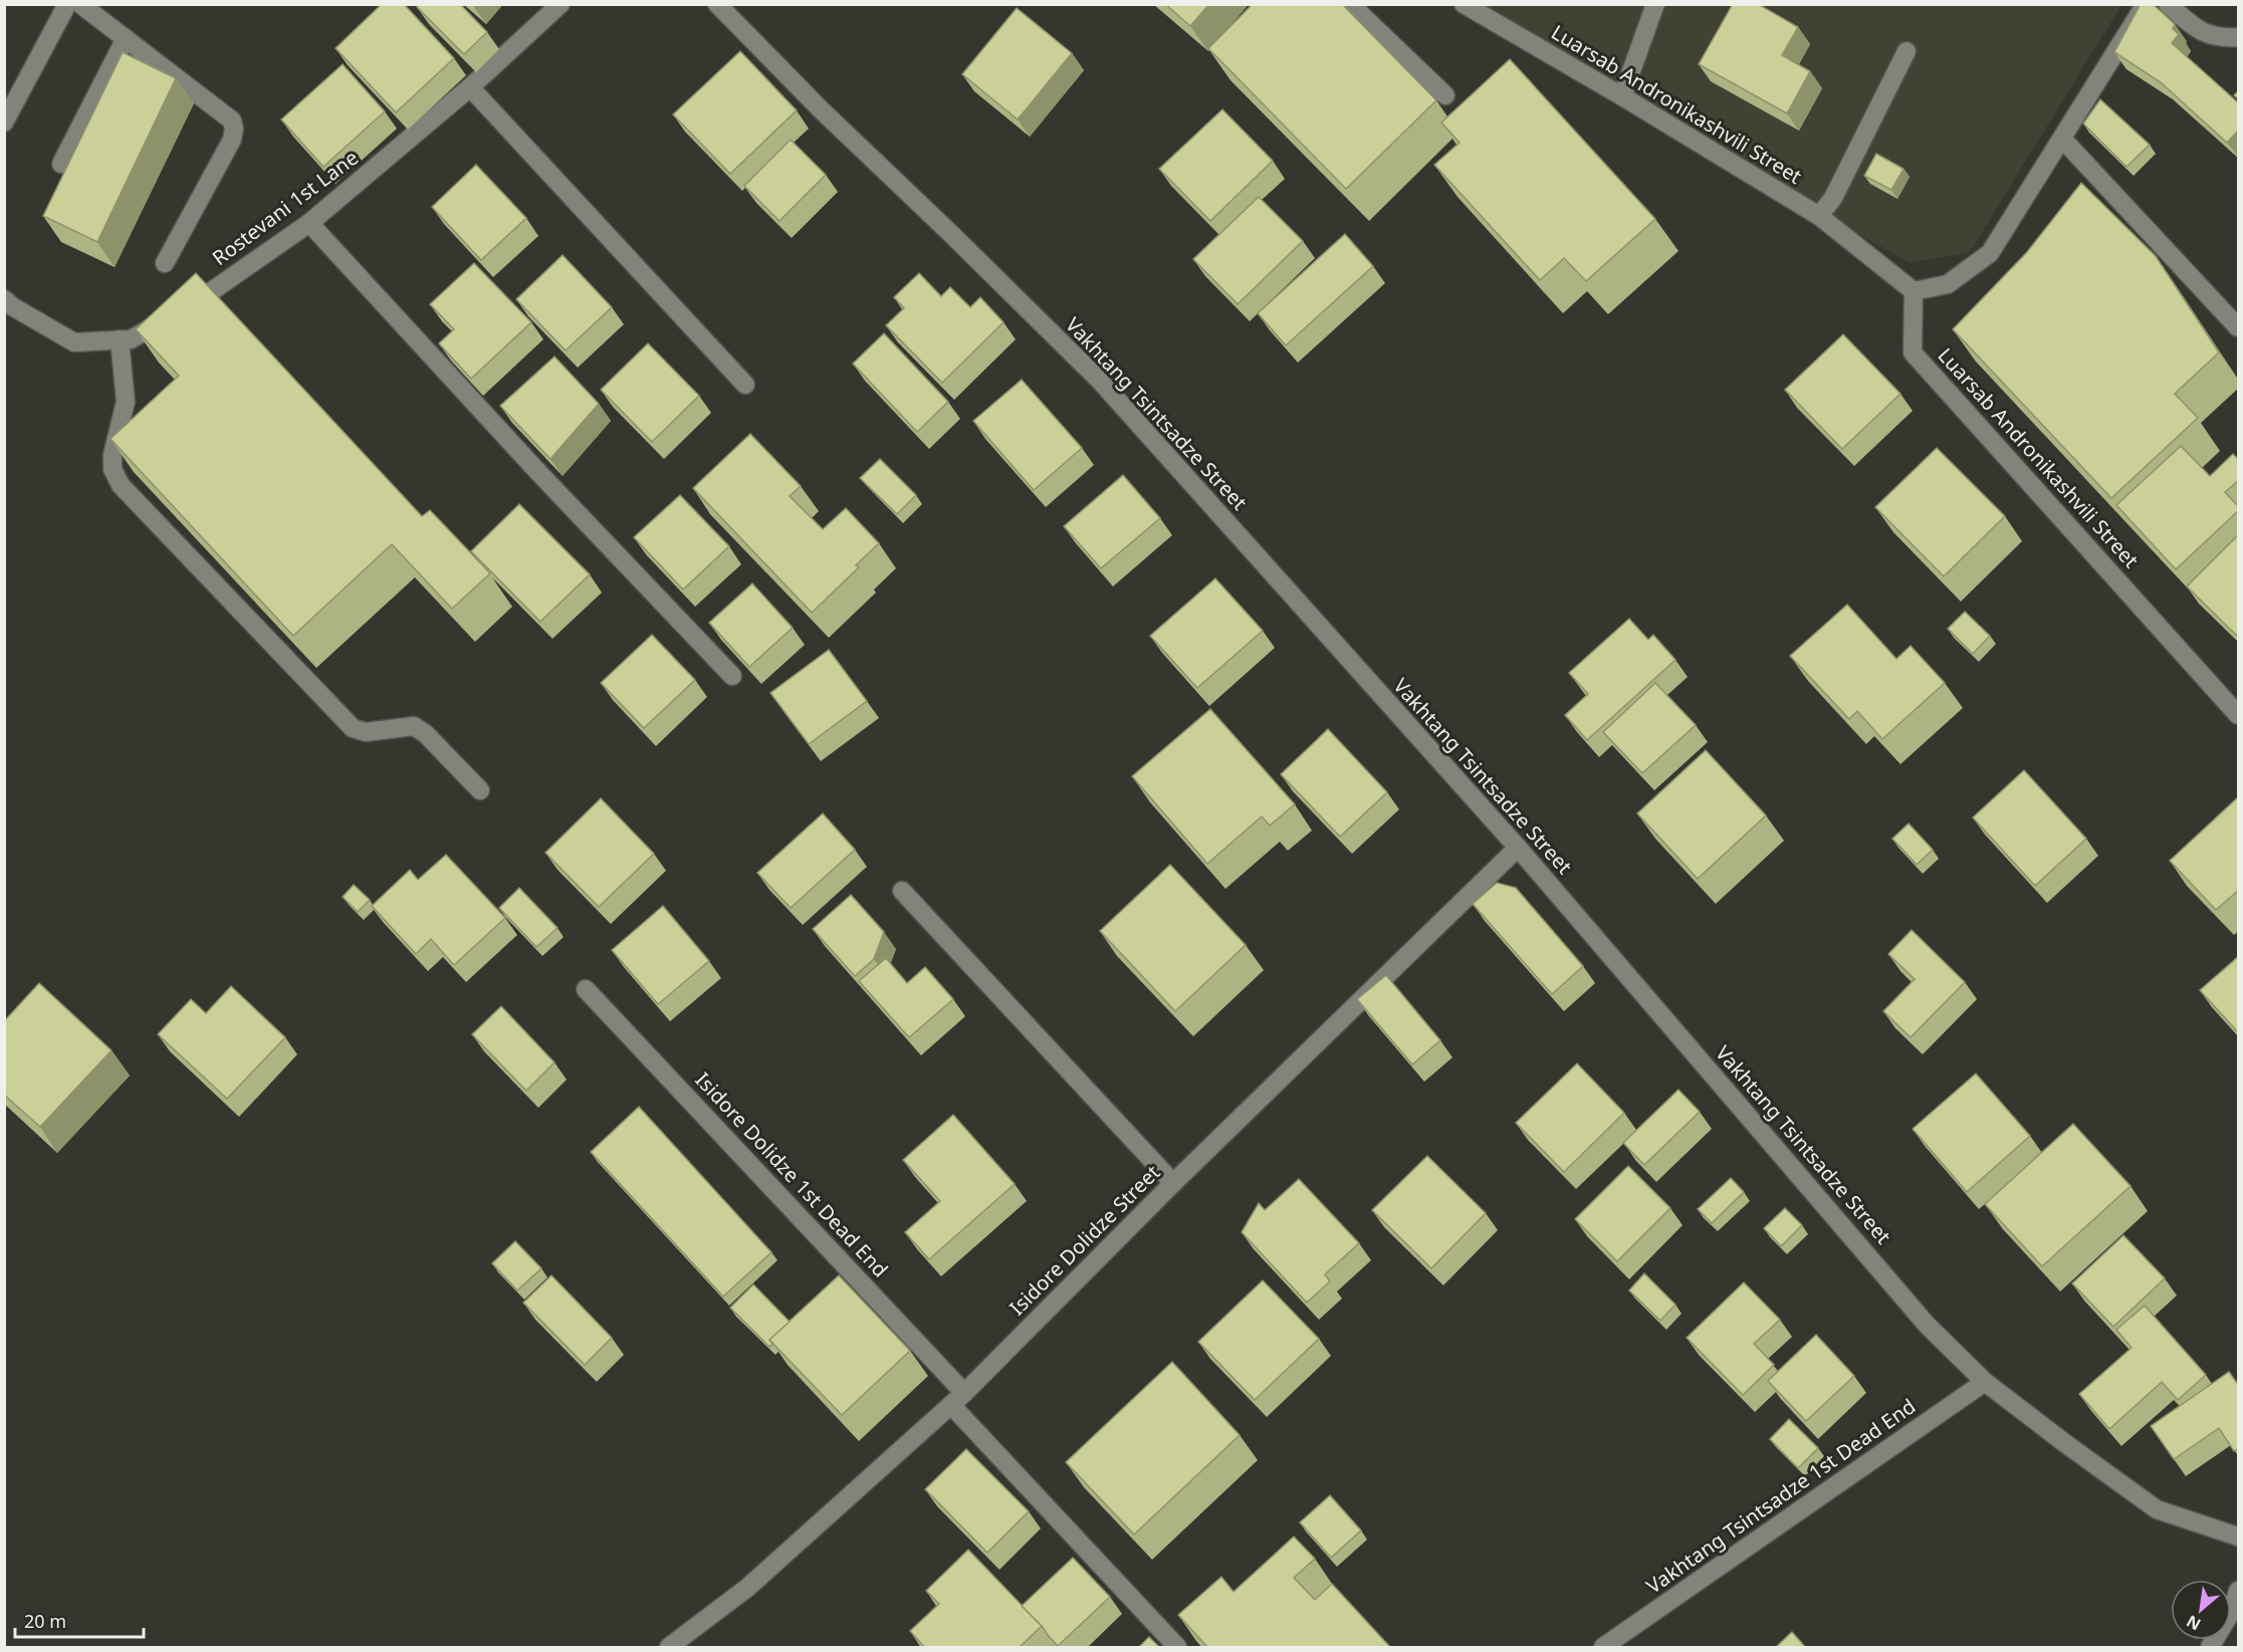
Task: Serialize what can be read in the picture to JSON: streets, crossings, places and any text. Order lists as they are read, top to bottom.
{
  "streets": {
    "street": [
      "Luarsab Andronikashvili Street",
      "Rostevani 1st Lane",
      "Vakhtang Tsintsadze Street",
      "Isidore Dolidze 1st Dead End",
      "Isidore Dolidze Street",
      "Vakhtang Tsintsadze 1st Dead End"
    ]
  },
  "crossings": [
    ["Vakhtang Tsintsadze Street", "Isidore Dolidze Street"],
    ["Vakhtang Tsintsadze Street", "Vakhtang Tsintsadze 1st Dead End"],
    ["Isidore Dolidze 1st Dead End", "Isidore Dolidze Street"]
  ],
  "scale_bar": "20 m",
  "north": "bottom left"
}
